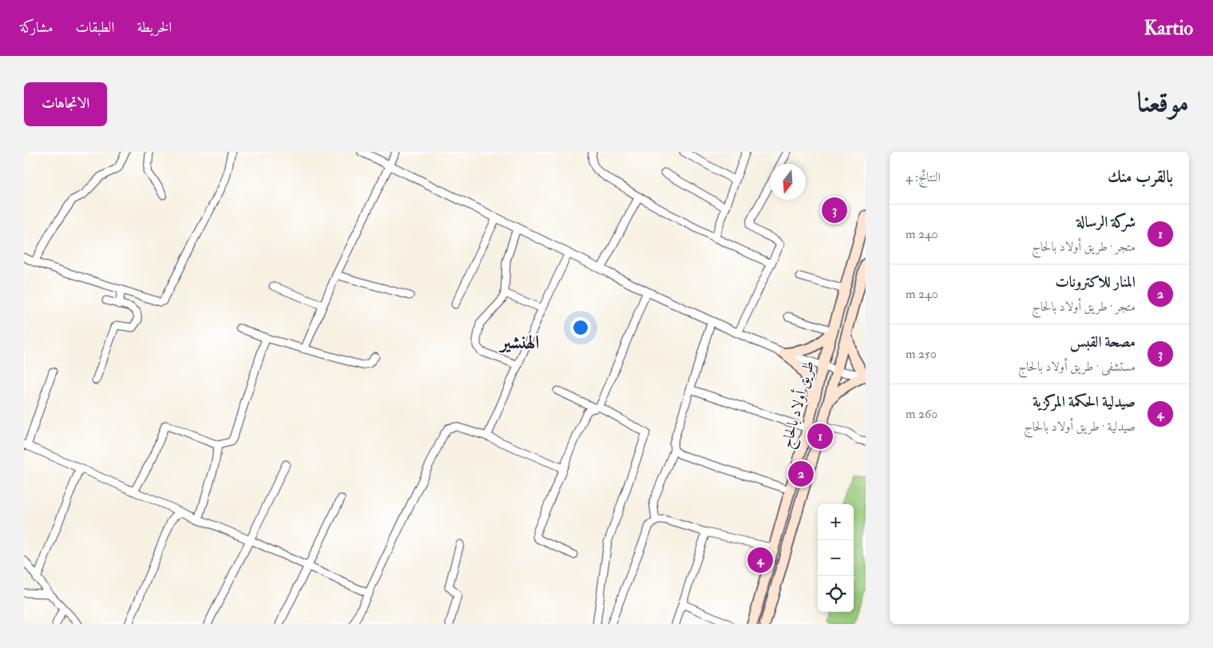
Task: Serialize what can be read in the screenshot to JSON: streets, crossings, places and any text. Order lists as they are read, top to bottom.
{
  "streets": {
    "main road": ["طريق أولاد بالحاج"]
  },
  "districts": ["الهنشير"],
  "north": "bottom",
  "page": {
    "header": "Kartio",
    "nav": ["الخريطة", "الطبقات", "مشاركة"],
    "title": "موقعنا",
    "buttons": "الاتجاهات",
    "heading": ["بالقرب منك", "النتائج: 4"],
    "pins": [
      "3",
      "1",
      "2",
      "4"
    ],
    "list": [
      {
        "mark": "1",
        "name": "شركة الرسالة",
        "note": "متجر · طريق أولاد بالحاج",
        "value": "240 m"
      },
      {
        "mark": "2",
        "name": "المنار للاكترونات",
        "note": "متجر · طريق أولاد بالحاج",
        "value": "240 m"
      },
      {
        "mark": "3",
        "name": "مصحة القبس",
        "note": "مستشفى · طريق أولاد بالحاج",
        "value": "250 m"
      },
      {
        "mark": "4",
        "name": "صيدلية الحكمة المركزية",
        "note": "صيدلية · طريق أولاد بالحاج",
        "value": "260 m"
      }
    ],
    "map_buttons": ["+", "−"]
  }
}
